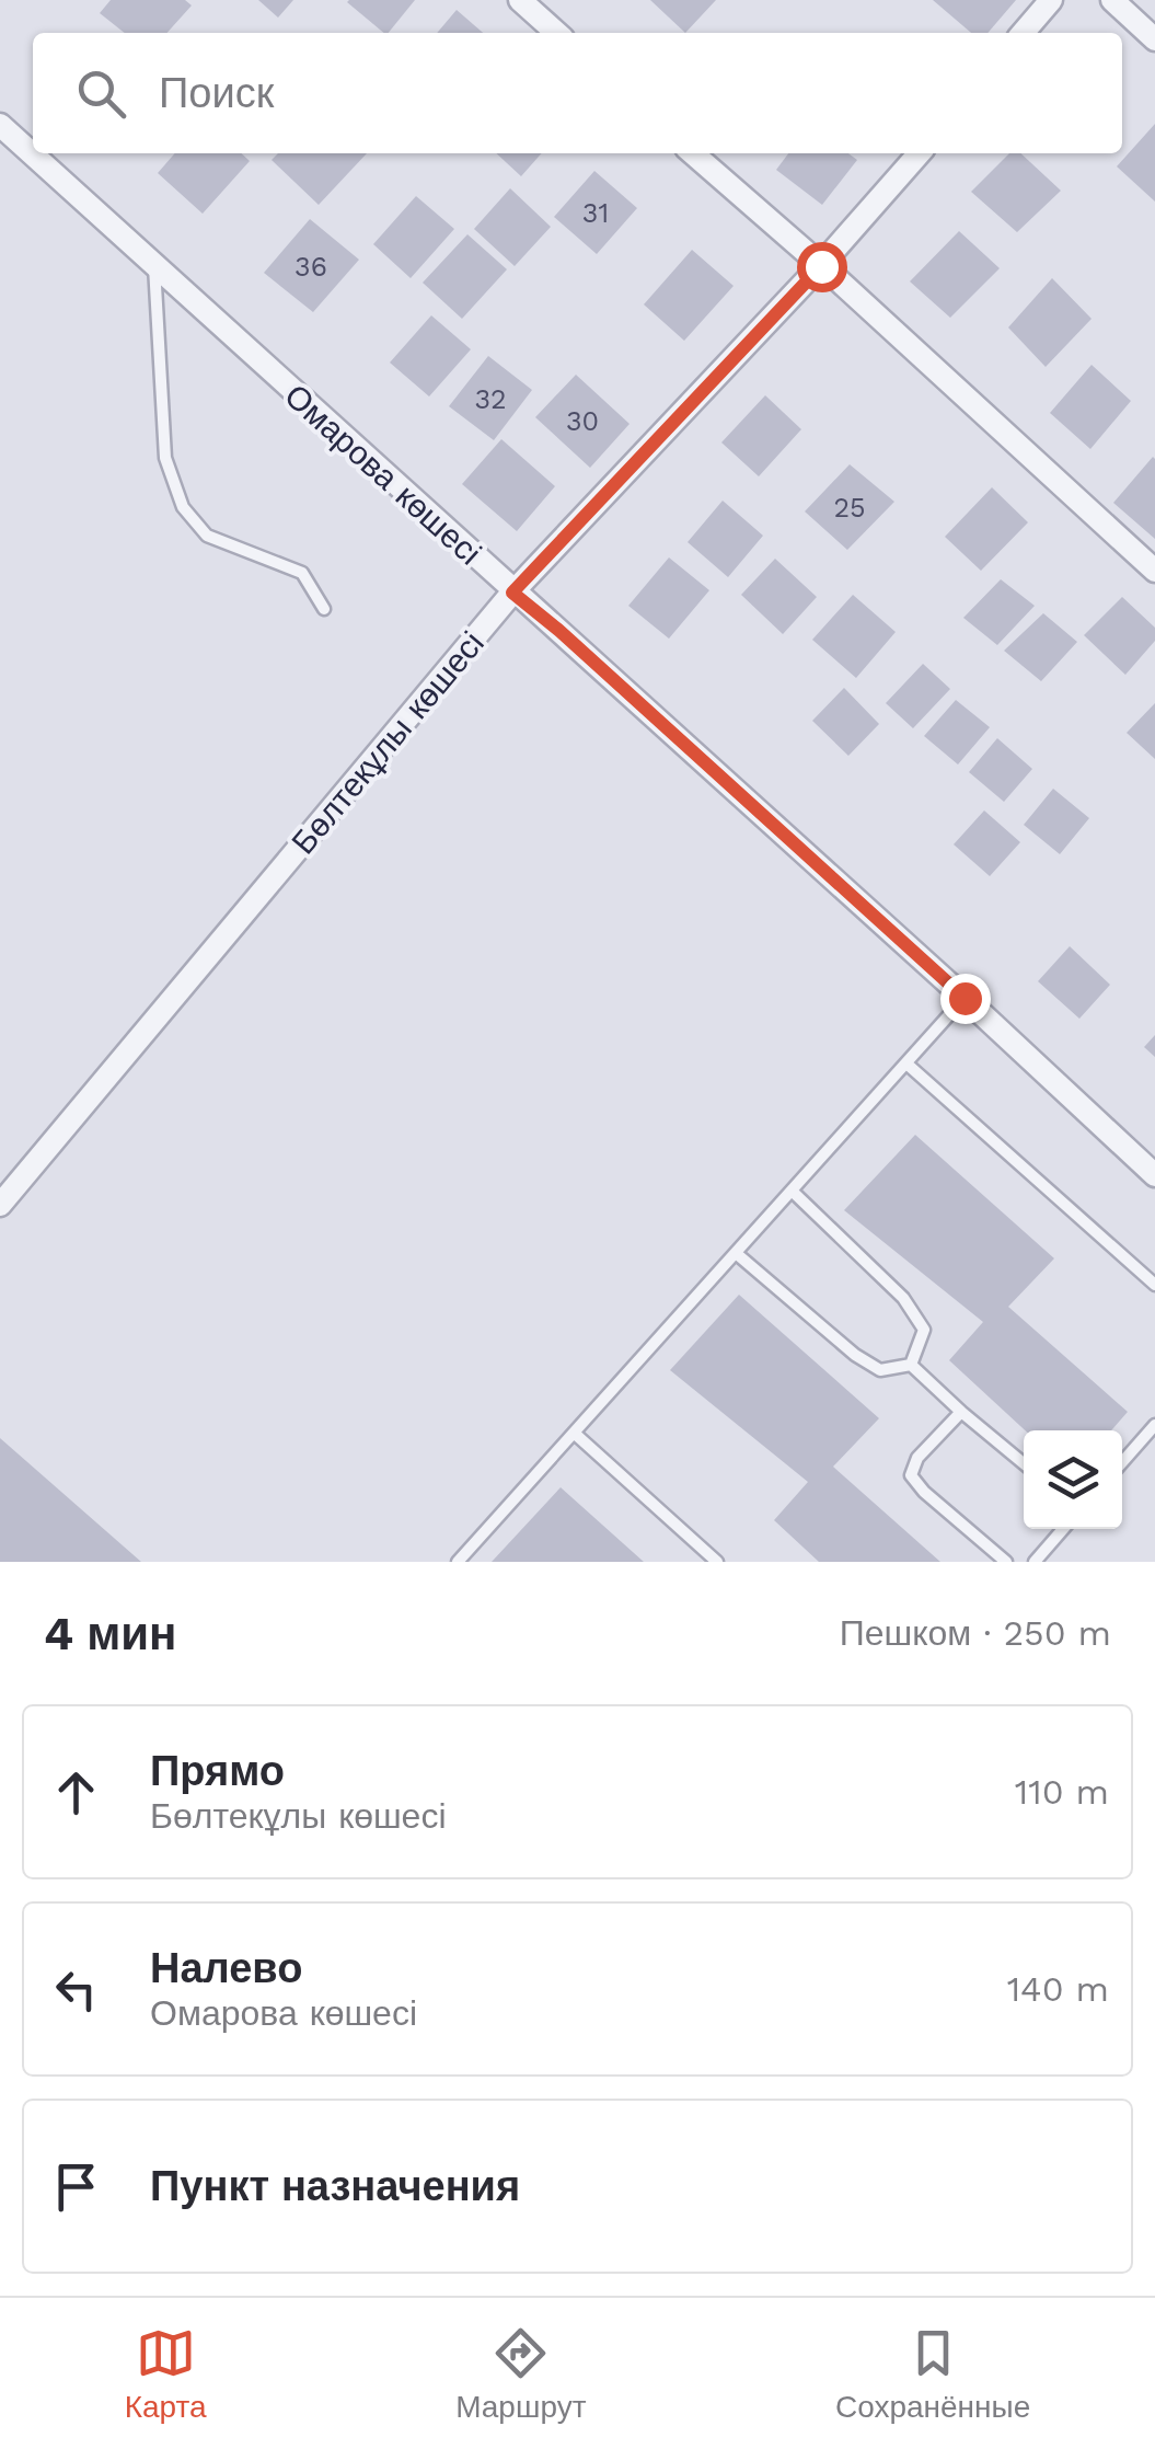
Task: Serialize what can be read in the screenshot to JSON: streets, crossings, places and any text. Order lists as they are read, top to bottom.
{
  "streets": {
    "street": ["Омарова көшесі", "Бөлтекұлы көшесі"]
  },
  "crossings": [
    ["Омарова көшесі", "Бөлтекұлы көшесі"]
  ],
  "house_numbers": [
    "31",
    "36",
    "32",
    "30",
    "25"
  ],
  "page": {
    "search": "Поиск",
    "heading": ["4 мин", "Пешком · 250 m"],
    "list": [
      ["Прямо", "Бөлтекұлы көшесі", "110 m"],
      ["Налево", "Омарова көшесі", "140 m"],
      "Пункт назначения"
    ],
    "nav": ["Карта", "Маршрут", "Сохранённые"]
  }
}
